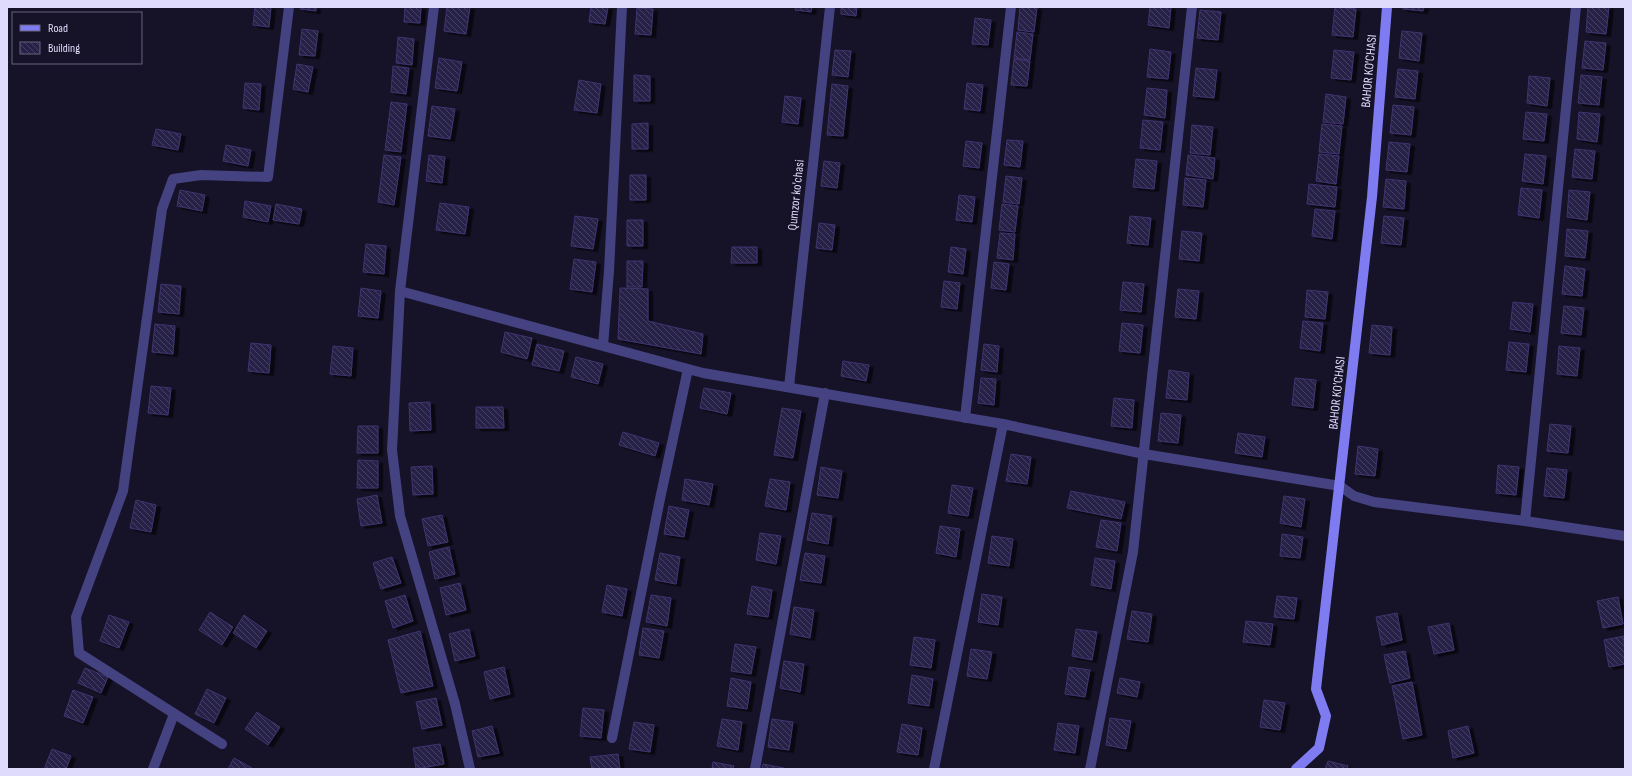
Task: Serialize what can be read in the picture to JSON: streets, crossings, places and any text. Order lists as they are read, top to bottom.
{
  "streets": {
    "street": ["BAHOR KO'CHASI", "Qumzor ko'chasi"]
  },
  "legend": ["Road", "Building"]
}
